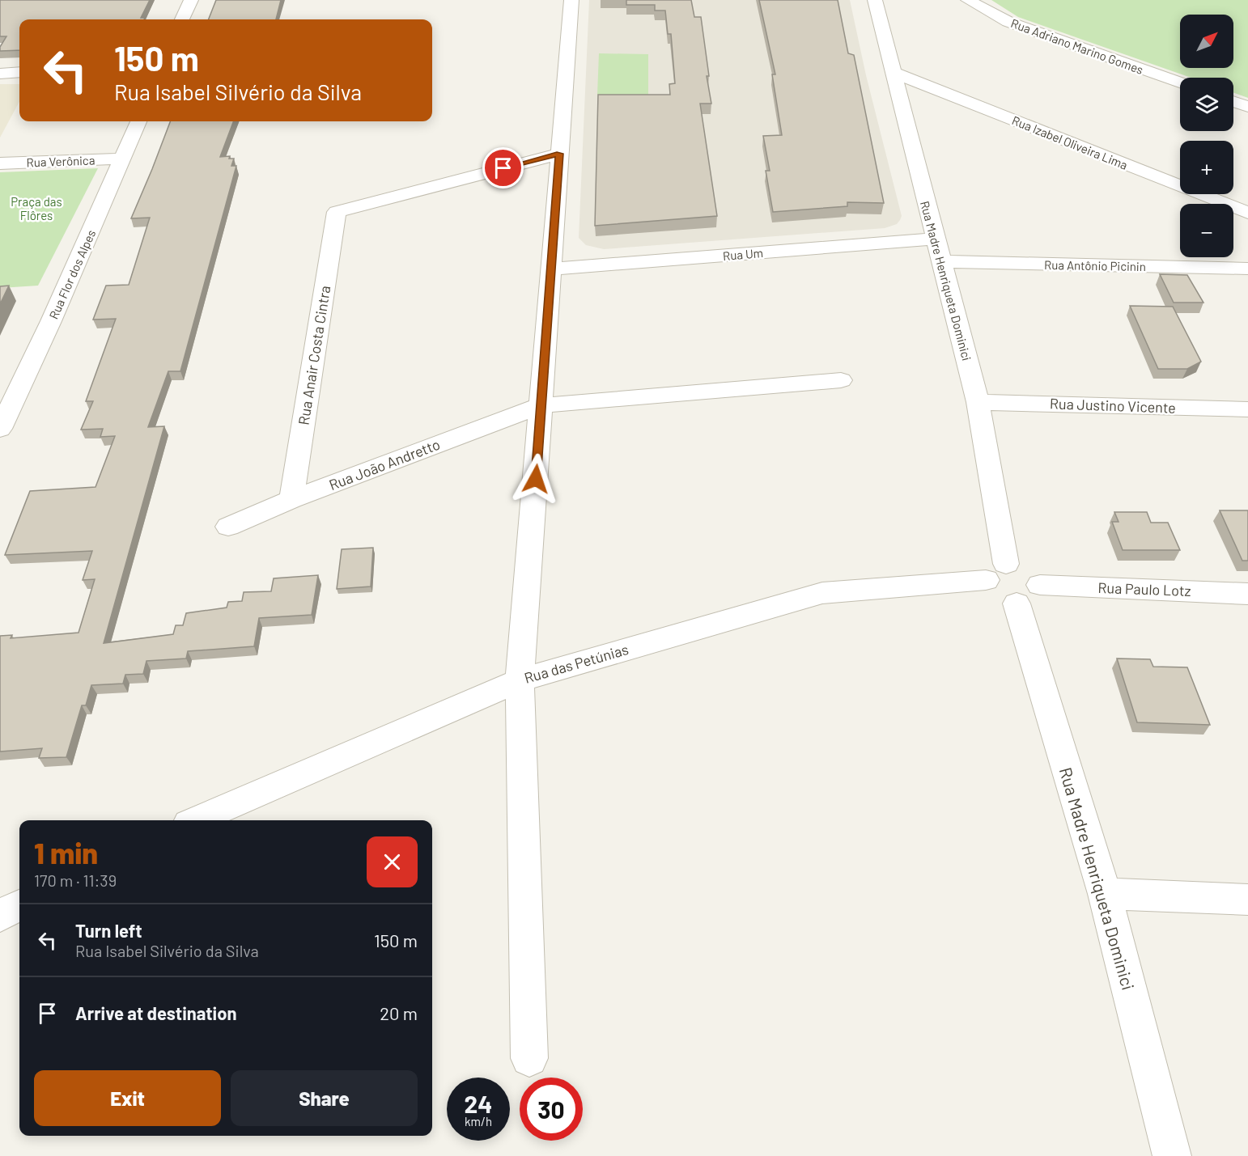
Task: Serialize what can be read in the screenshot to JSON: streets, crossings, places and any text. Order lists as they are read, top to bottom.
{
  "streets": {
    "street": [
      "Rua Adriano Marino Gomes",
      "Rua Izabel Oliveira Lima",
      "Rua Verônica",
      "Rua Um",
      "Rua Antônio Picinin",
      "Rua Flor dos Alpes",
      "Rua Madre Henriqueta Dominici",
      "Rua Anair Costa Cintra",
      "Rua Justino Vicente",
      "Rua João Andretto",
      "Rua Paulo Lotz",
      "Rua das Petúnias"
    ]
  },
  "crossings": [
    ["Rua Izabel Oliveira Lima", "Rua Madre Henriqueta Dominici"],
    ["Rua Verônica", "Rua Flor dos Alpes"],
    ["Rua Um", "Rua Madre Henriqueta Dominici"],
    ["Rua Antônio Picinin", "Rua Madre Henriqueta Dominici"],
    ["Rua Madre Henriqueta Dominici", "Rua Justino Vicente"],
    ["Rua Madre Henriqueta Dominici", "Rua Paulo Lotz"],
    ["Rua Madre Henriqueta Dominici", "Rua das Petúnias"],
    ["Rua Anair Costa Cintra", "Rua João Andretto"],
    ["Rua Paulo Lotz", "Rua das Petúnias"]
  ],
  "parks": ["Praça das Flôres"],
  "north": "top right",
  "page": {
    "map_buttons": ["+", "−"],
    "turn": ["150 m", "Rua Isabel Silvério da Silva"],
    "heading": ["1 min", "170 m · 11:39"],
    "list": [
      {
        "name": "Turn left",
        "note": "Rua Isabel Silvério da Silva",
        "value": "150 m"
      },
      {
        "name": "Arrive at destination",
        "value": "20 m"
      }
    ],
    "buttons": ["Exit", "Share"],
    "speed": "24 km/h",
    "limit": "30"
  }
}
